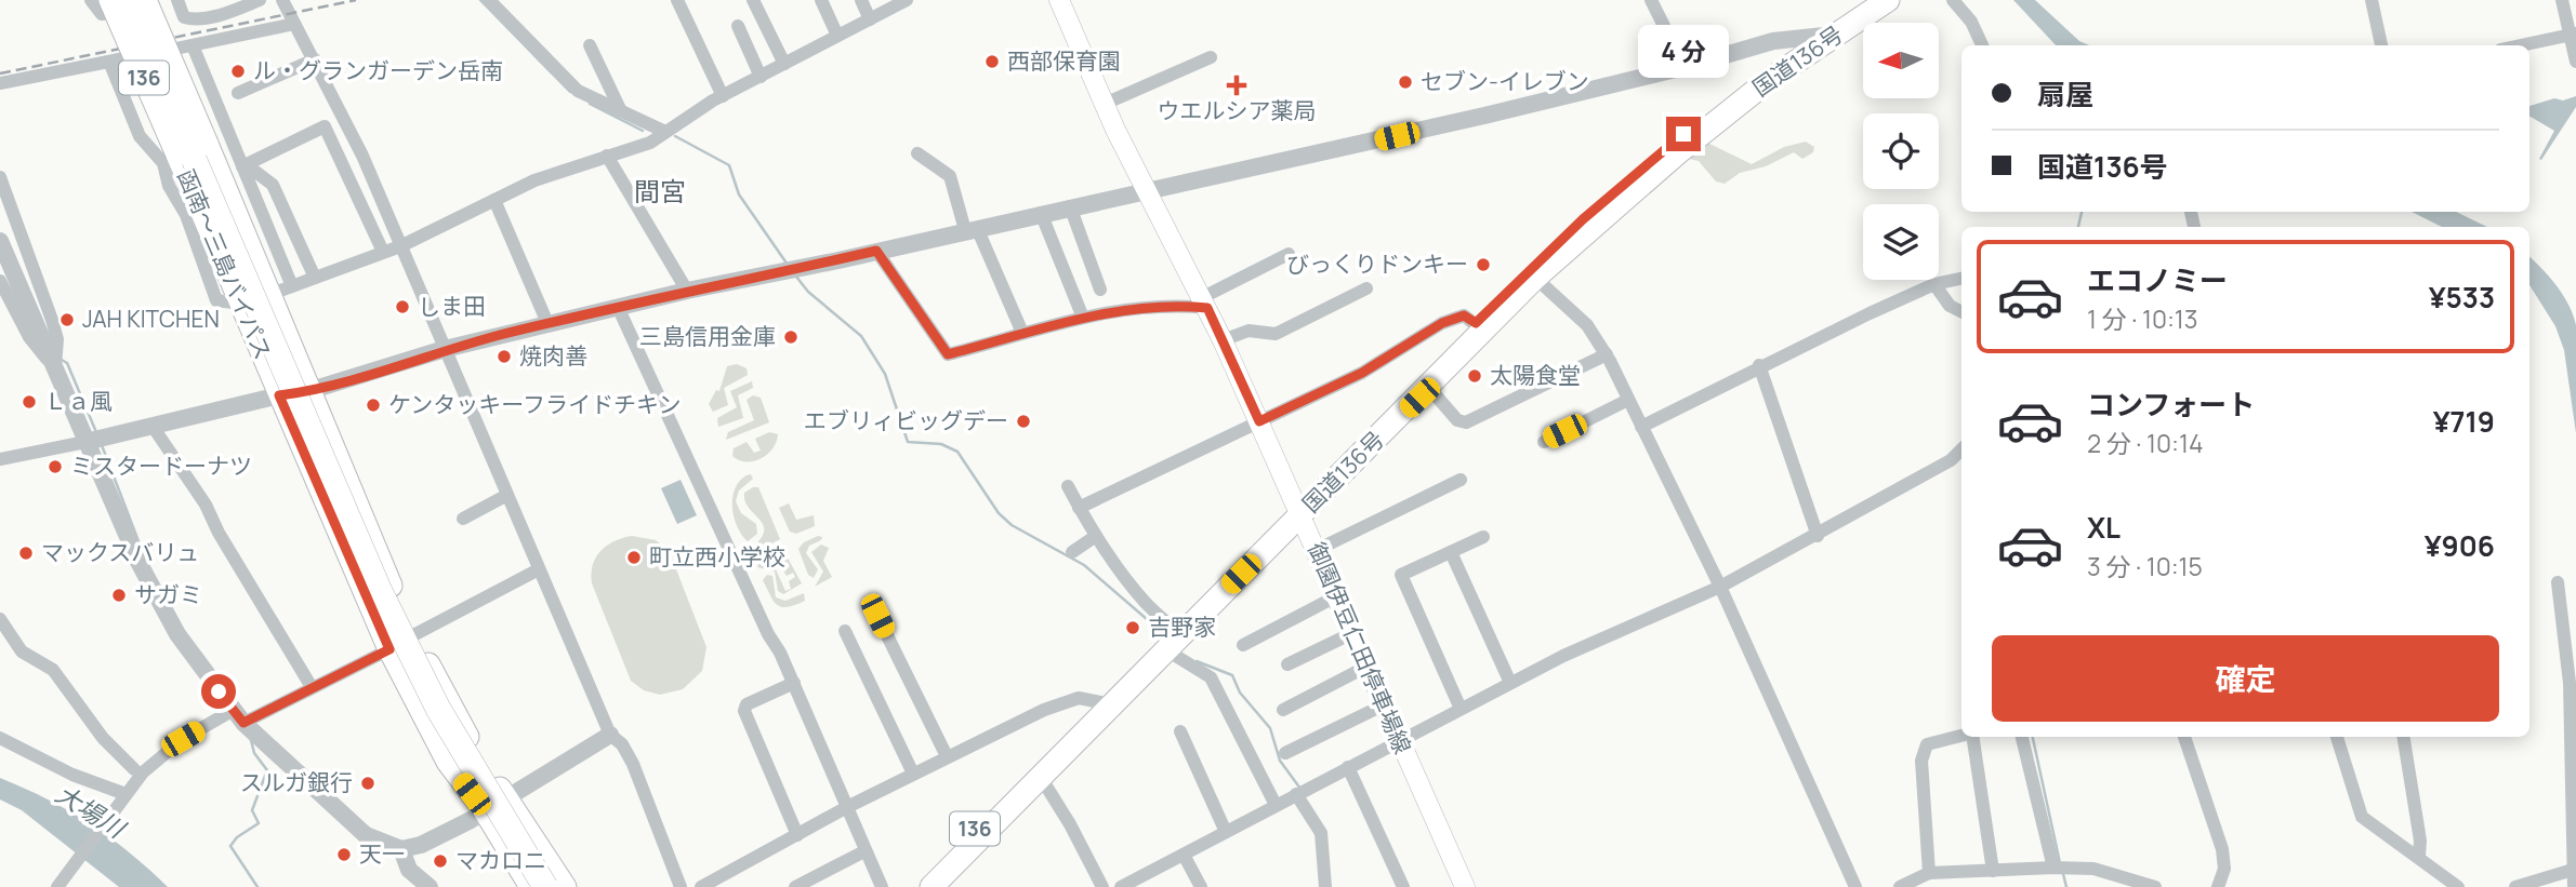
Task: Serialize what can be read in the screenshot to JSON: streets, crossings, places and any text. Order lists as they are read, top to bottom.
{
  "streets": {
    "highway": ["国道136号", "136", "函南～三島バイパス"],
    "main road": ["御園伊豆仁田停車場線"]
  },
  "crossings": [
    ["国道136号", "御園伊豆仁田停車場線"]
  ],
  "districts": ["間宮"],
  "water": ["大場川"],
  "places": {
    "other": [
      "西部保育園",
      "ル・グランガーデン岳南",
      "セブン-イレブン",
      "びっくりドンキー",
      "しま田",
      "JAH KITCHEN",
      "三島信用金庫",
      "焼肉善",
      "太陽食堂",
      "Ｌａ風",
      "ケンタッキーフライドチキン",
      "エブリィビッグデー",
      "ミスタードーナツ",
      "マックスバリュ",
      "町立西小学校",
      "サガミ",
      "吉野家",
      "スルガ銀行",
      "天一",
      "マカロニ"
    ],
    "health": ["ウエルシア薬局"]
  },
  "north": "left",
  "page": {
    "bubble": "4 分",
    "banner": ["扇屋", "国道136号"],
    "list": [
      {
        "name": "エコノミー",
        "note": "1 分 · 10:13",
        "value": "¥533"
      },
      {
        "name": "コンフォート",
        "note": "2 分 · 10:14",
        "value": "¥719"
      },
      {
        "name": "XL",
        "note": "3 分 · 10:15",
        "value": "¥906"
      }
    ],
    "buttons": "確定"
  }
}
